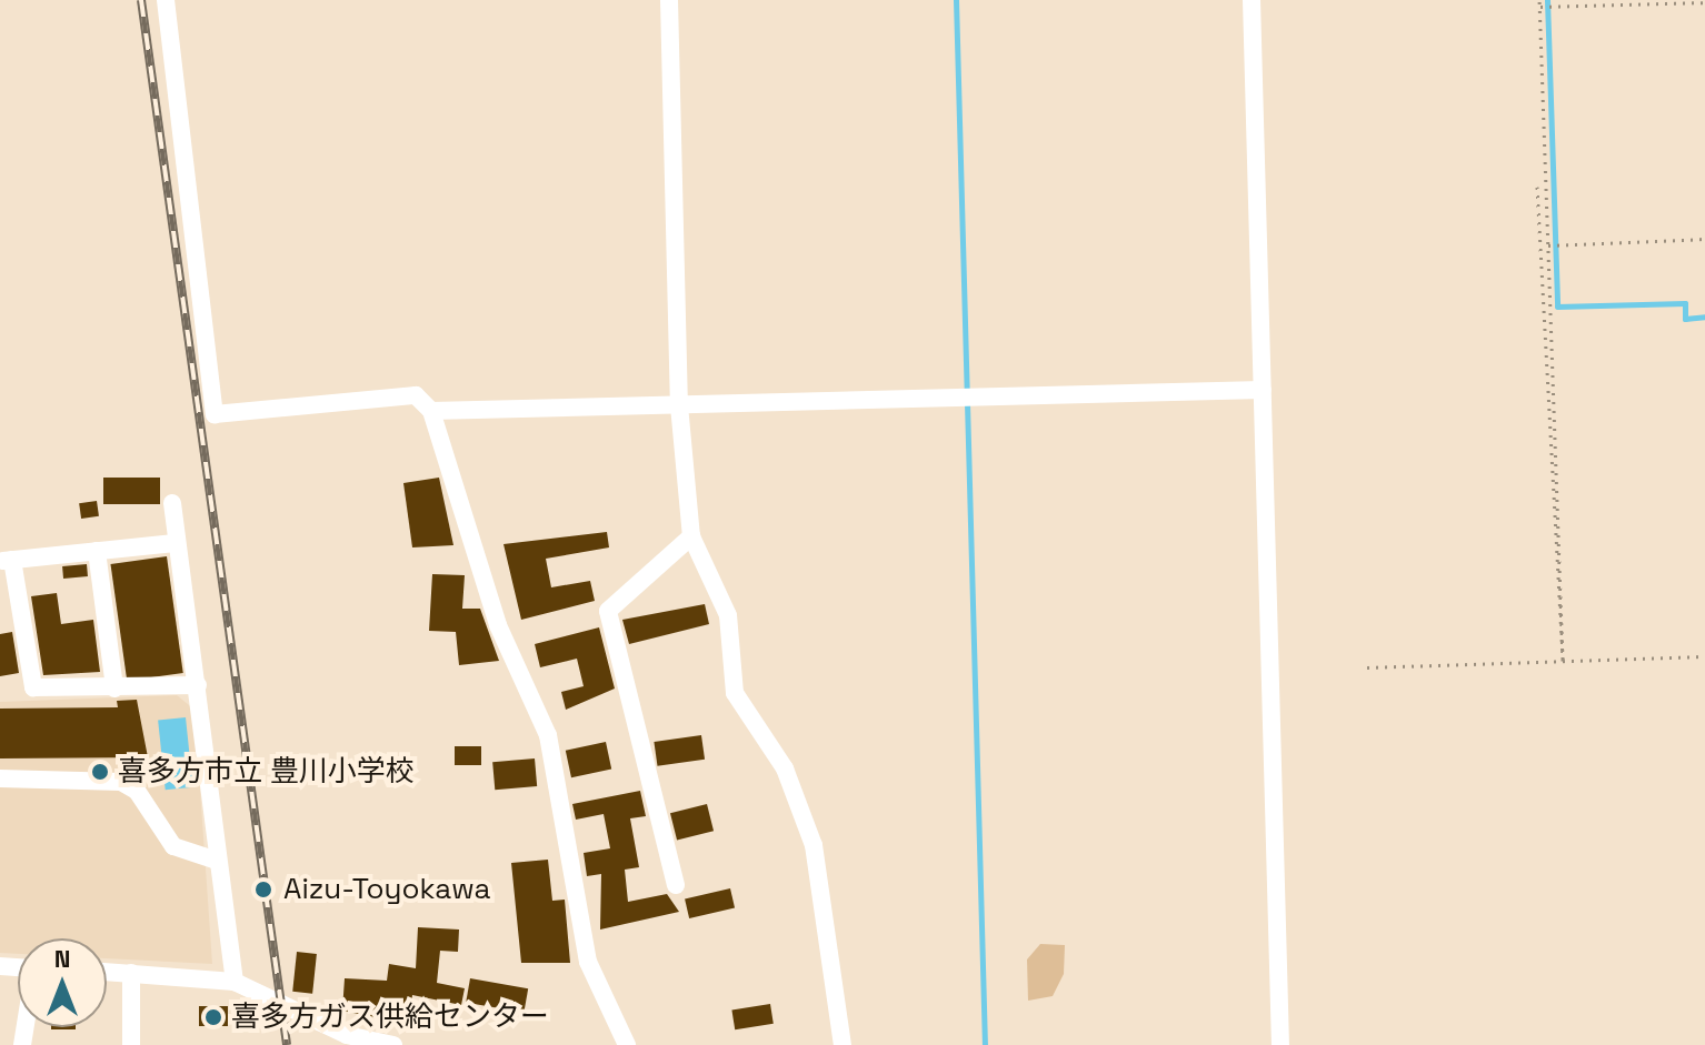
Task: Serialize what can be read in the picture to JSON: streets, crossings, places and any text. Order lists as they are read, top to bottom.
{
  "places": ["喜多方市立 豊川小学校", "Aizu-Toyokawa", "喜多方ガス供給センター"],
  "north": "top"
}
